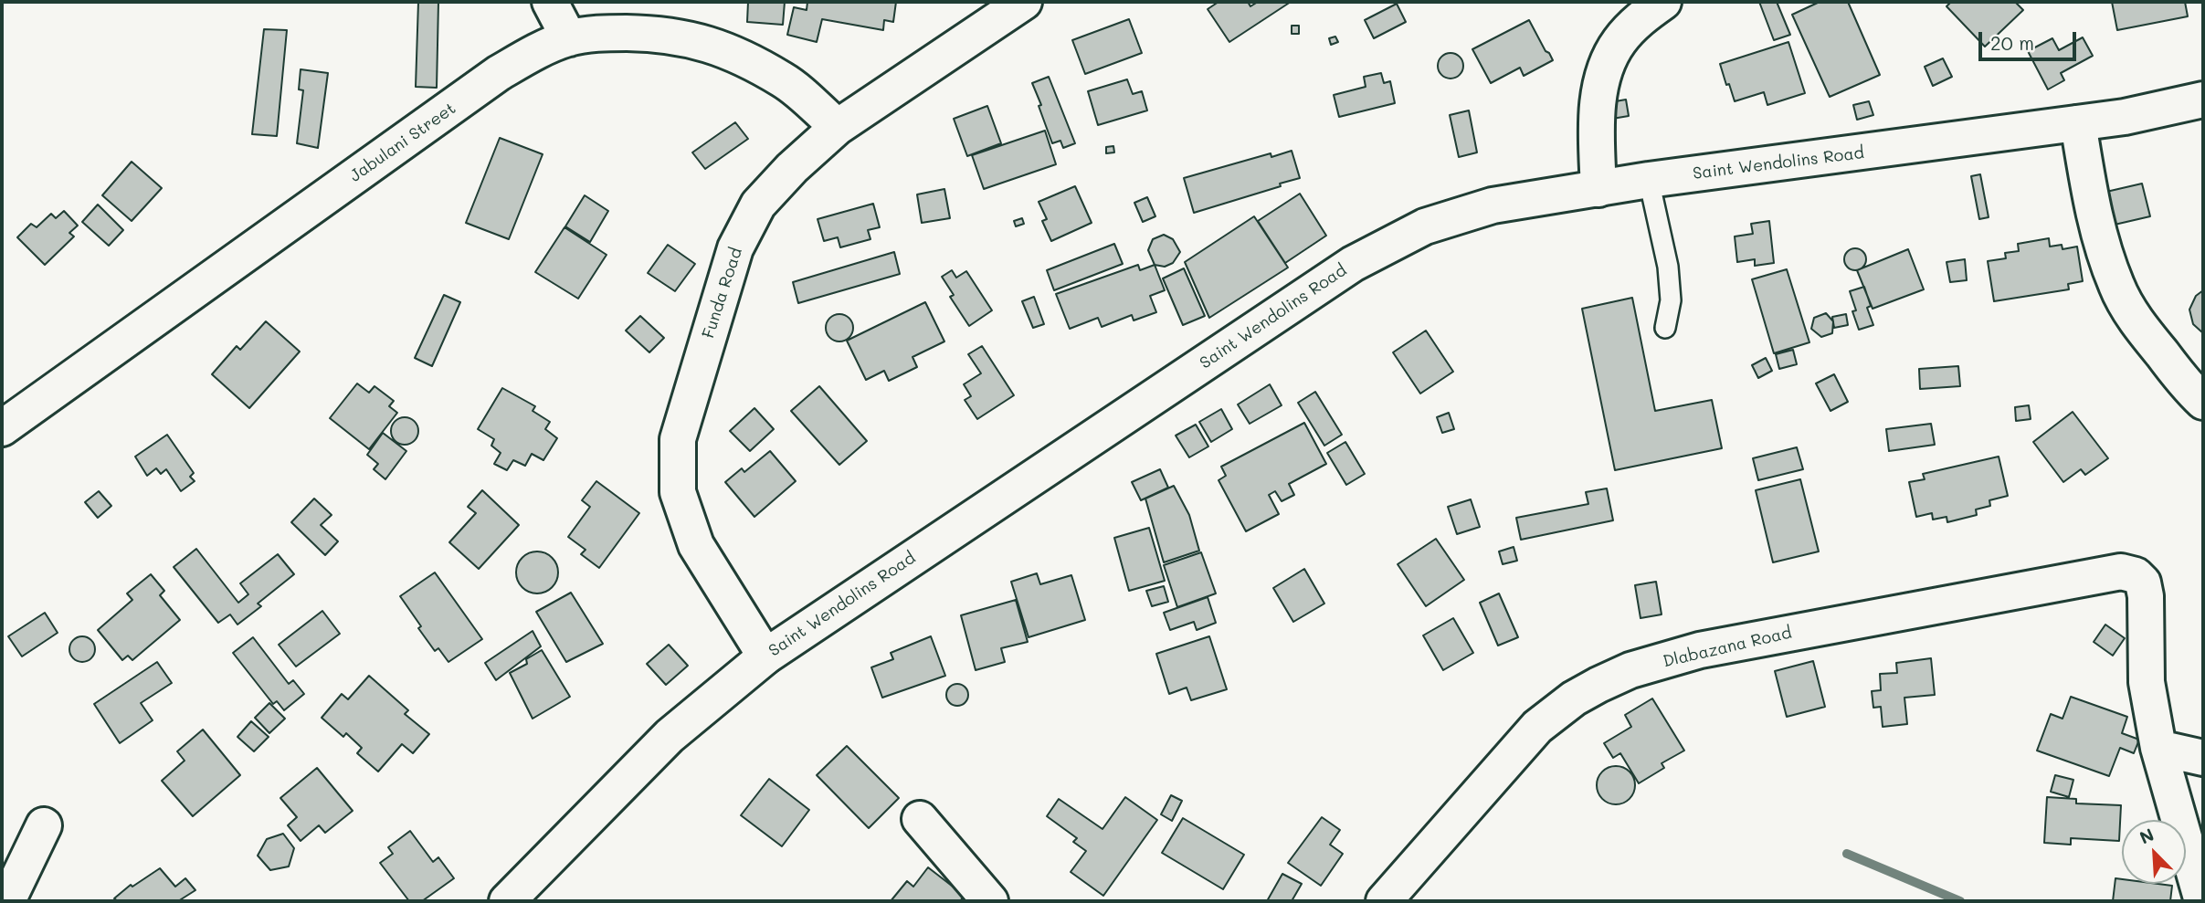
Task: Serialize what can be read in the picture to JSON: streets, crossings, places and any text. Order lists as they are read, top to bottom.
{
  "streets": {
    "street": [
      "Jabulani Street",
      "Saint Wendolins Road",
      "Funda Road",
      "Dlabazana Road"
    ]
  },
  "crossings": [
    ["Jabulani Street", "Funda Road"],
    ["Saint Wendolins Road", "Funda Road"]
  ],
  "scale_bar": "20 m",
  "north": "top left"
}
